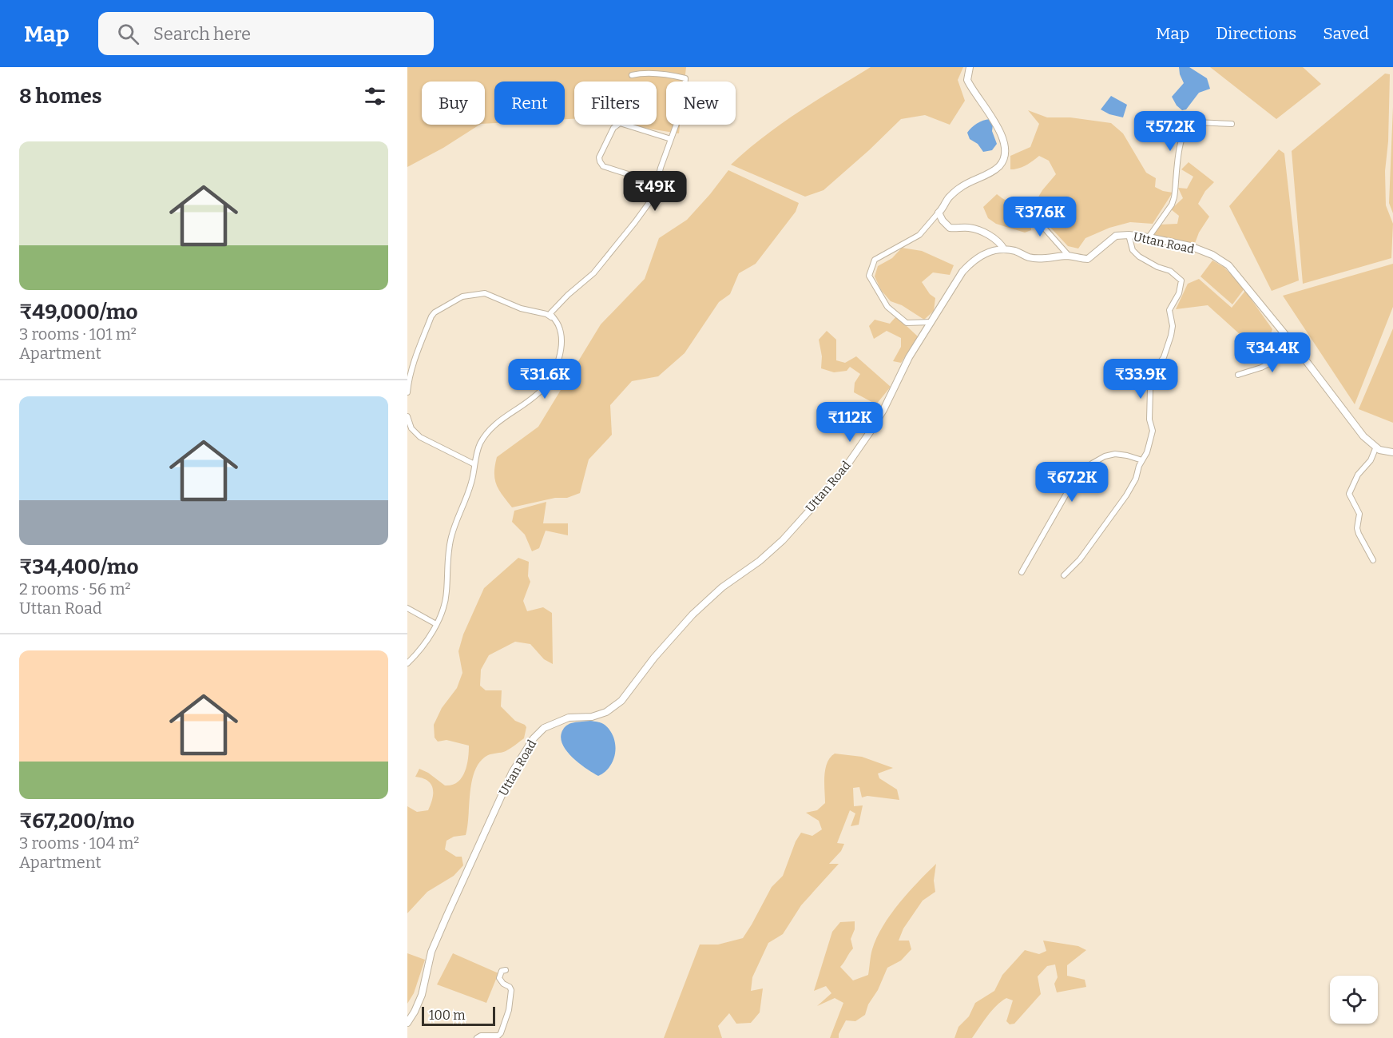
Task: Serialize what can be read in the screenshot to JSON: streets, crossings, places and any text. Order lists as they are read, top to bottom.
{
  "streets": {
    "main road": ["Uttan Road"]
  },
  "scale_bar": "100 m",
  "page": {
    "header": "Map",
    "search": "Search here",
    "nav": ["Map", "Directions", "Saved"],
    "heading": "8 homes",
    "chip": [
      "Buy",
      "Rent",
      "Filters",
      "New"
    ],
    "price": [
      "₹57.2K",
      "₹49K",
      "₹37.6K",
      "₹34.4K",
      "₹31.6K",
      "₹33.9K",
      "₹112K",
      "₹67.2K"
    ],
    "list": [
      {
        "name": "₹49,000/mo",
        "note": "3 rooms · 101 m² · Apartment"
      },
      {
        "name": "₹34,400/mo",
        "note": "2 rooms · 56 m² · Uttan Road"
      },
      {
        "name": "₹67,200/mo",
        "note": "3 rooms · 104 m² · Apartment"
      }
    ],
    "scale": "100 m"
  }
}
